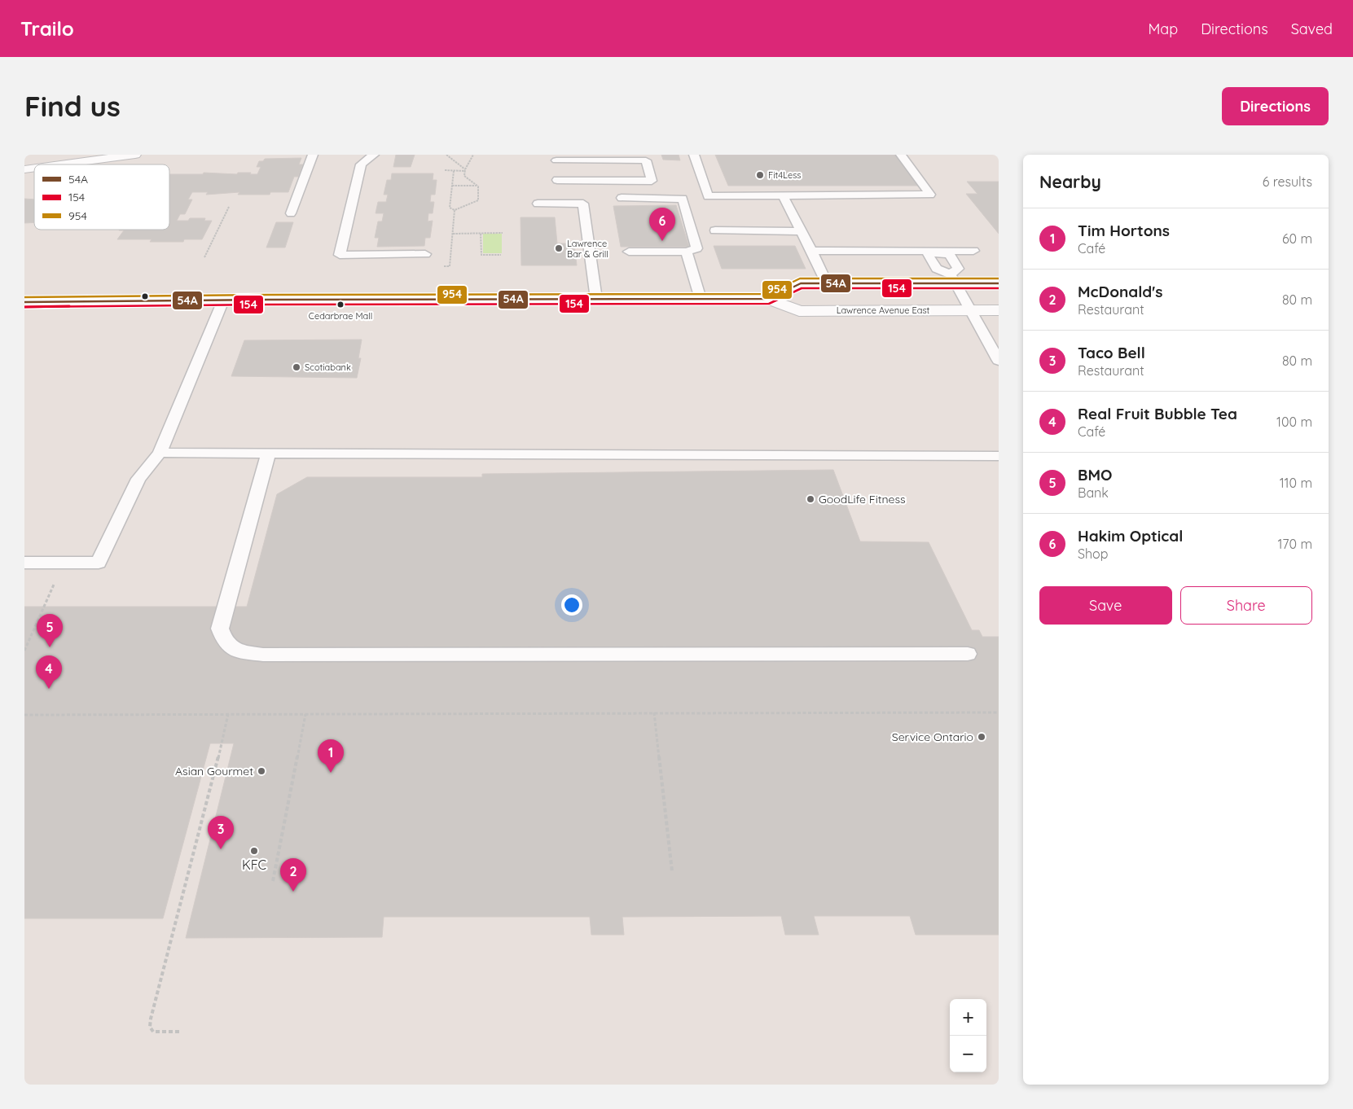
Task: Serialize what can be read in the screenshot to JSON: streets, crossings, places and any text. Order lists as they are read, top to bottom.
{
  "streets": {
    "main road": ["Lawrence Avenue East"]
  },
  "places": [
    "Fit4Less",
    "Lawrence Bar & Grill",
    "Cedarbrae Mall",
    "Scotiabank",
    "GoodLife Fitness",
    "Service Ontario",
    "Asian Gourmet",
    "KFC"
  ],
  "lines": ["transit line 954", "transit line 54A", "transit line 154"],
  "legend": ["54A", "154", "954"],
  "page": {
    "header": "Trailo",
    "nav": ["Map", "Directions", "Saved"],
    "buttons": [
      "Directions",
      ["Save", "Share"]
    ],
    "title": "Find us",
    "heading": ["Nearby", "6 results"],
    "pins": [
      "6",
      "5",
      "4",
      "1",
      "3",
      "2"
    ],
    "list": [
      {
        "mark": "1",
        "name": "Tim Hortons",
        "note": "Café",
        "value": "60 m"
      },
      {
        "mark": "2",
        "name": "McDonald's",
        "note": "Restaurant",
        "value": "80 m"
      },
      {
        "mark": "3",
        "name": "Taco Bell",
        "note": "Restaurant",
        "value": "80 m"
      },
      {
        "mark": "4",
        "name": "Real Fruit Bubble Tea",
        "note": "Café",
        "value": "100 m"
      },
      {
        "mark": "5",
        "name": "BMO",
        "note": "Bank",
        "value": "110 m"
      },
      {
        "mark": "6",
        "name": "Hakim Optical",
        "note": "Shop",
        "value": "170 m"
      }
    ],
    "map_buttons": ["+", "−"]
  }
}
